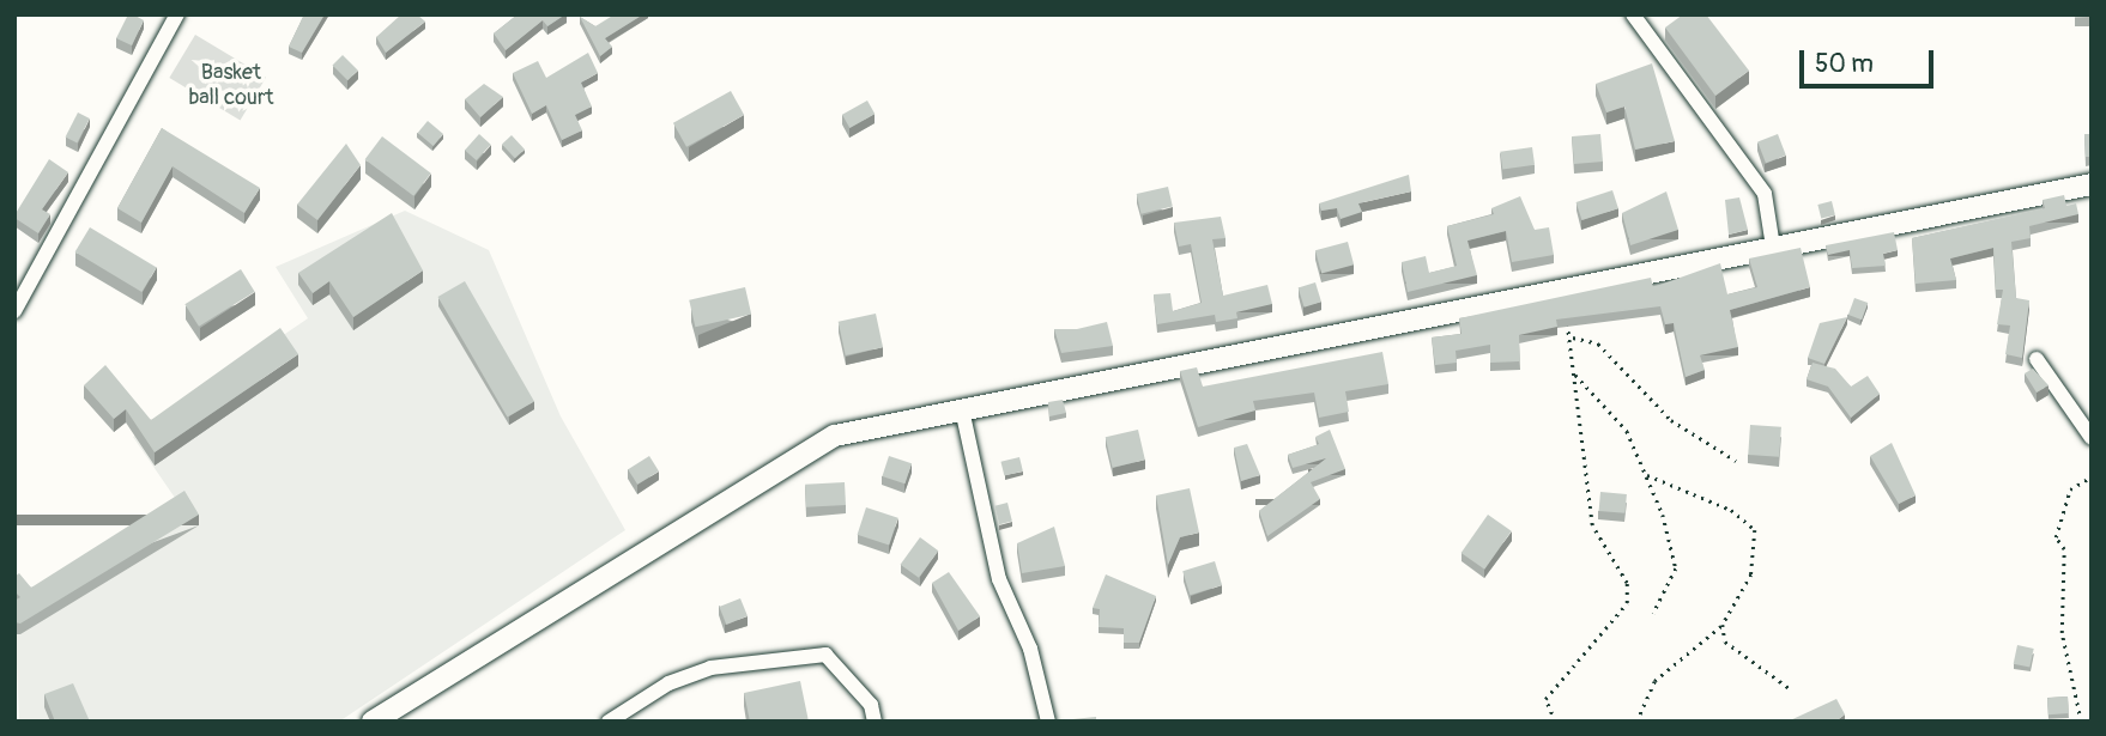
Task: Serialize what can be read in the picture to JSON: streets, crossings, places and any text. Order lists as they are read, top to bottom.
{
  "parks": ["Basket ball court"],
  "scale_bar": "50 m"
}
